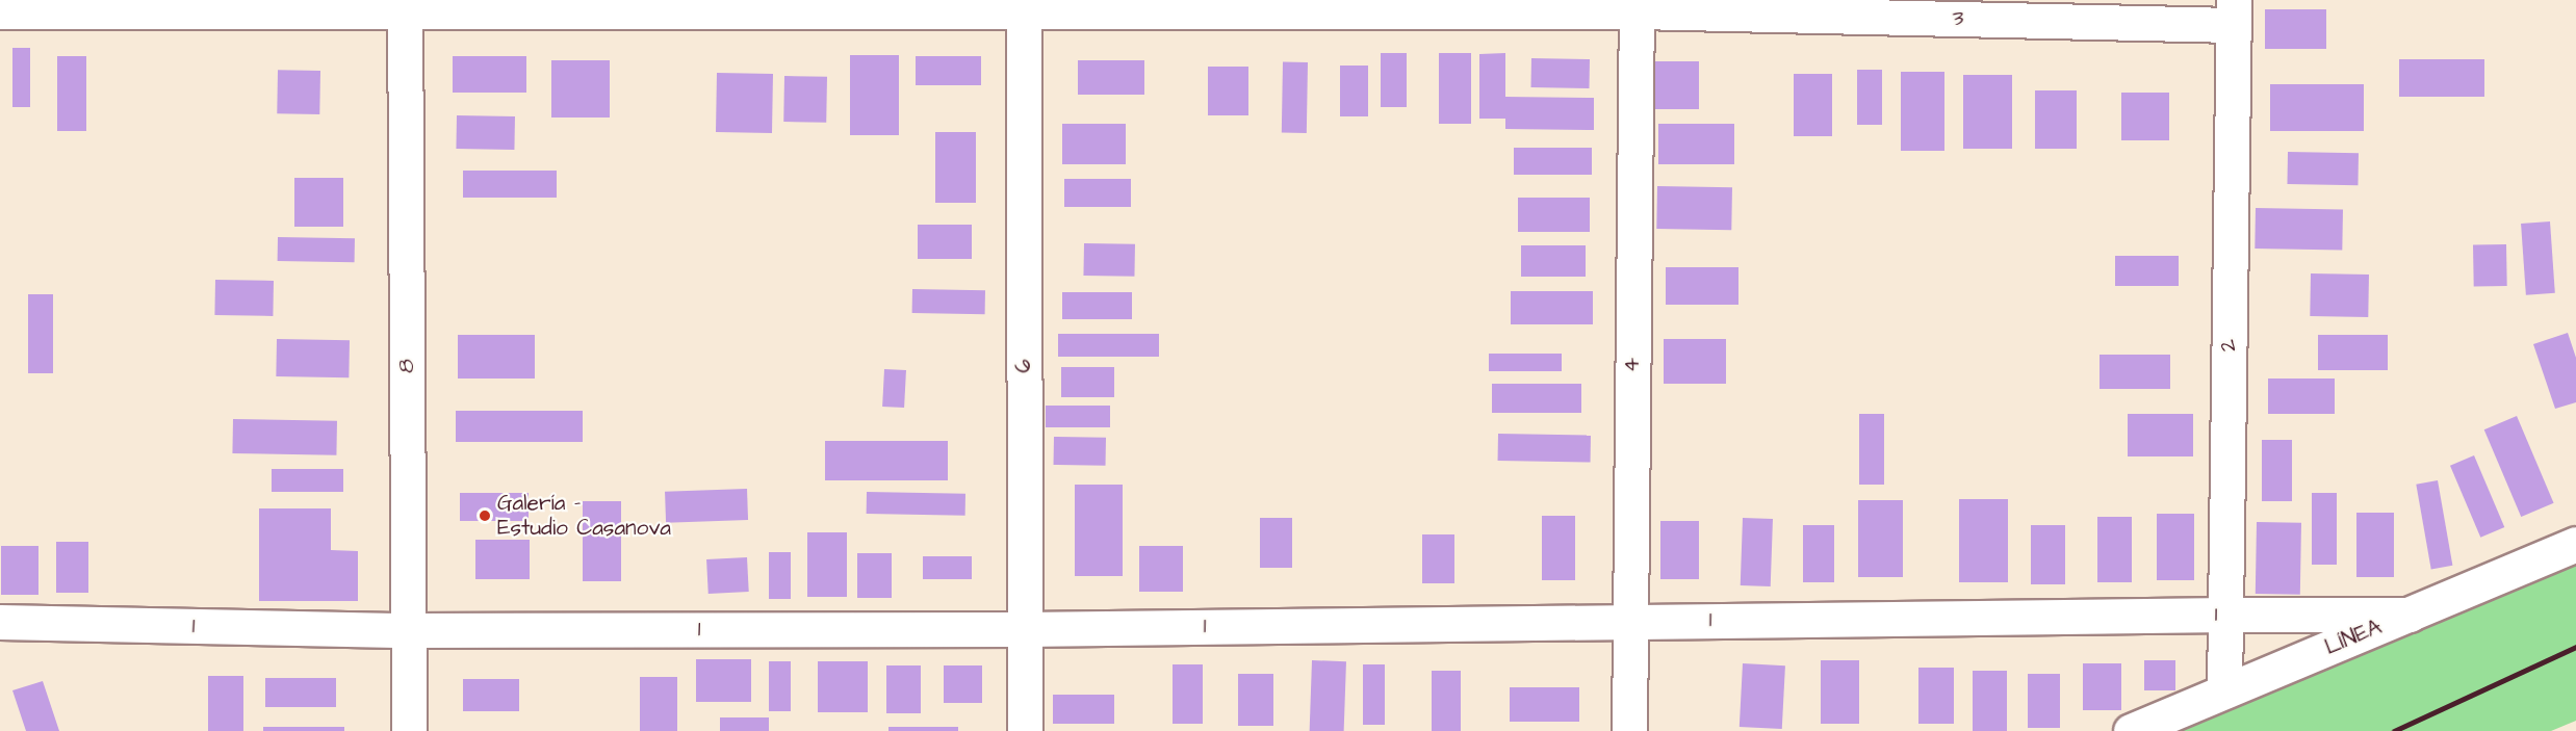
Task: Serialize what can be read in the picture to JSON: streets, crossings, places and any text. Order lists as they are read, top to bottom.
{
  "streets": {
    "street": [
      "3",
      "2",
      "4",
      "8",
      "6",
      "1",
      "LÍNEA"
    ]
  },
  "crossings": [
    ["3", "2"],
    ["3", "4"],
    ["3", "8"],
    ["3", "6"],
    ["2", "1"],
    ["2", "LÍNEA"],
    ["4", "1"],
    ["8", "1"],
    ["6", "1"],
    ["1", "LÍNEA"]
  ],
  "places": ["Galería - Estudio Casanova"]
}
